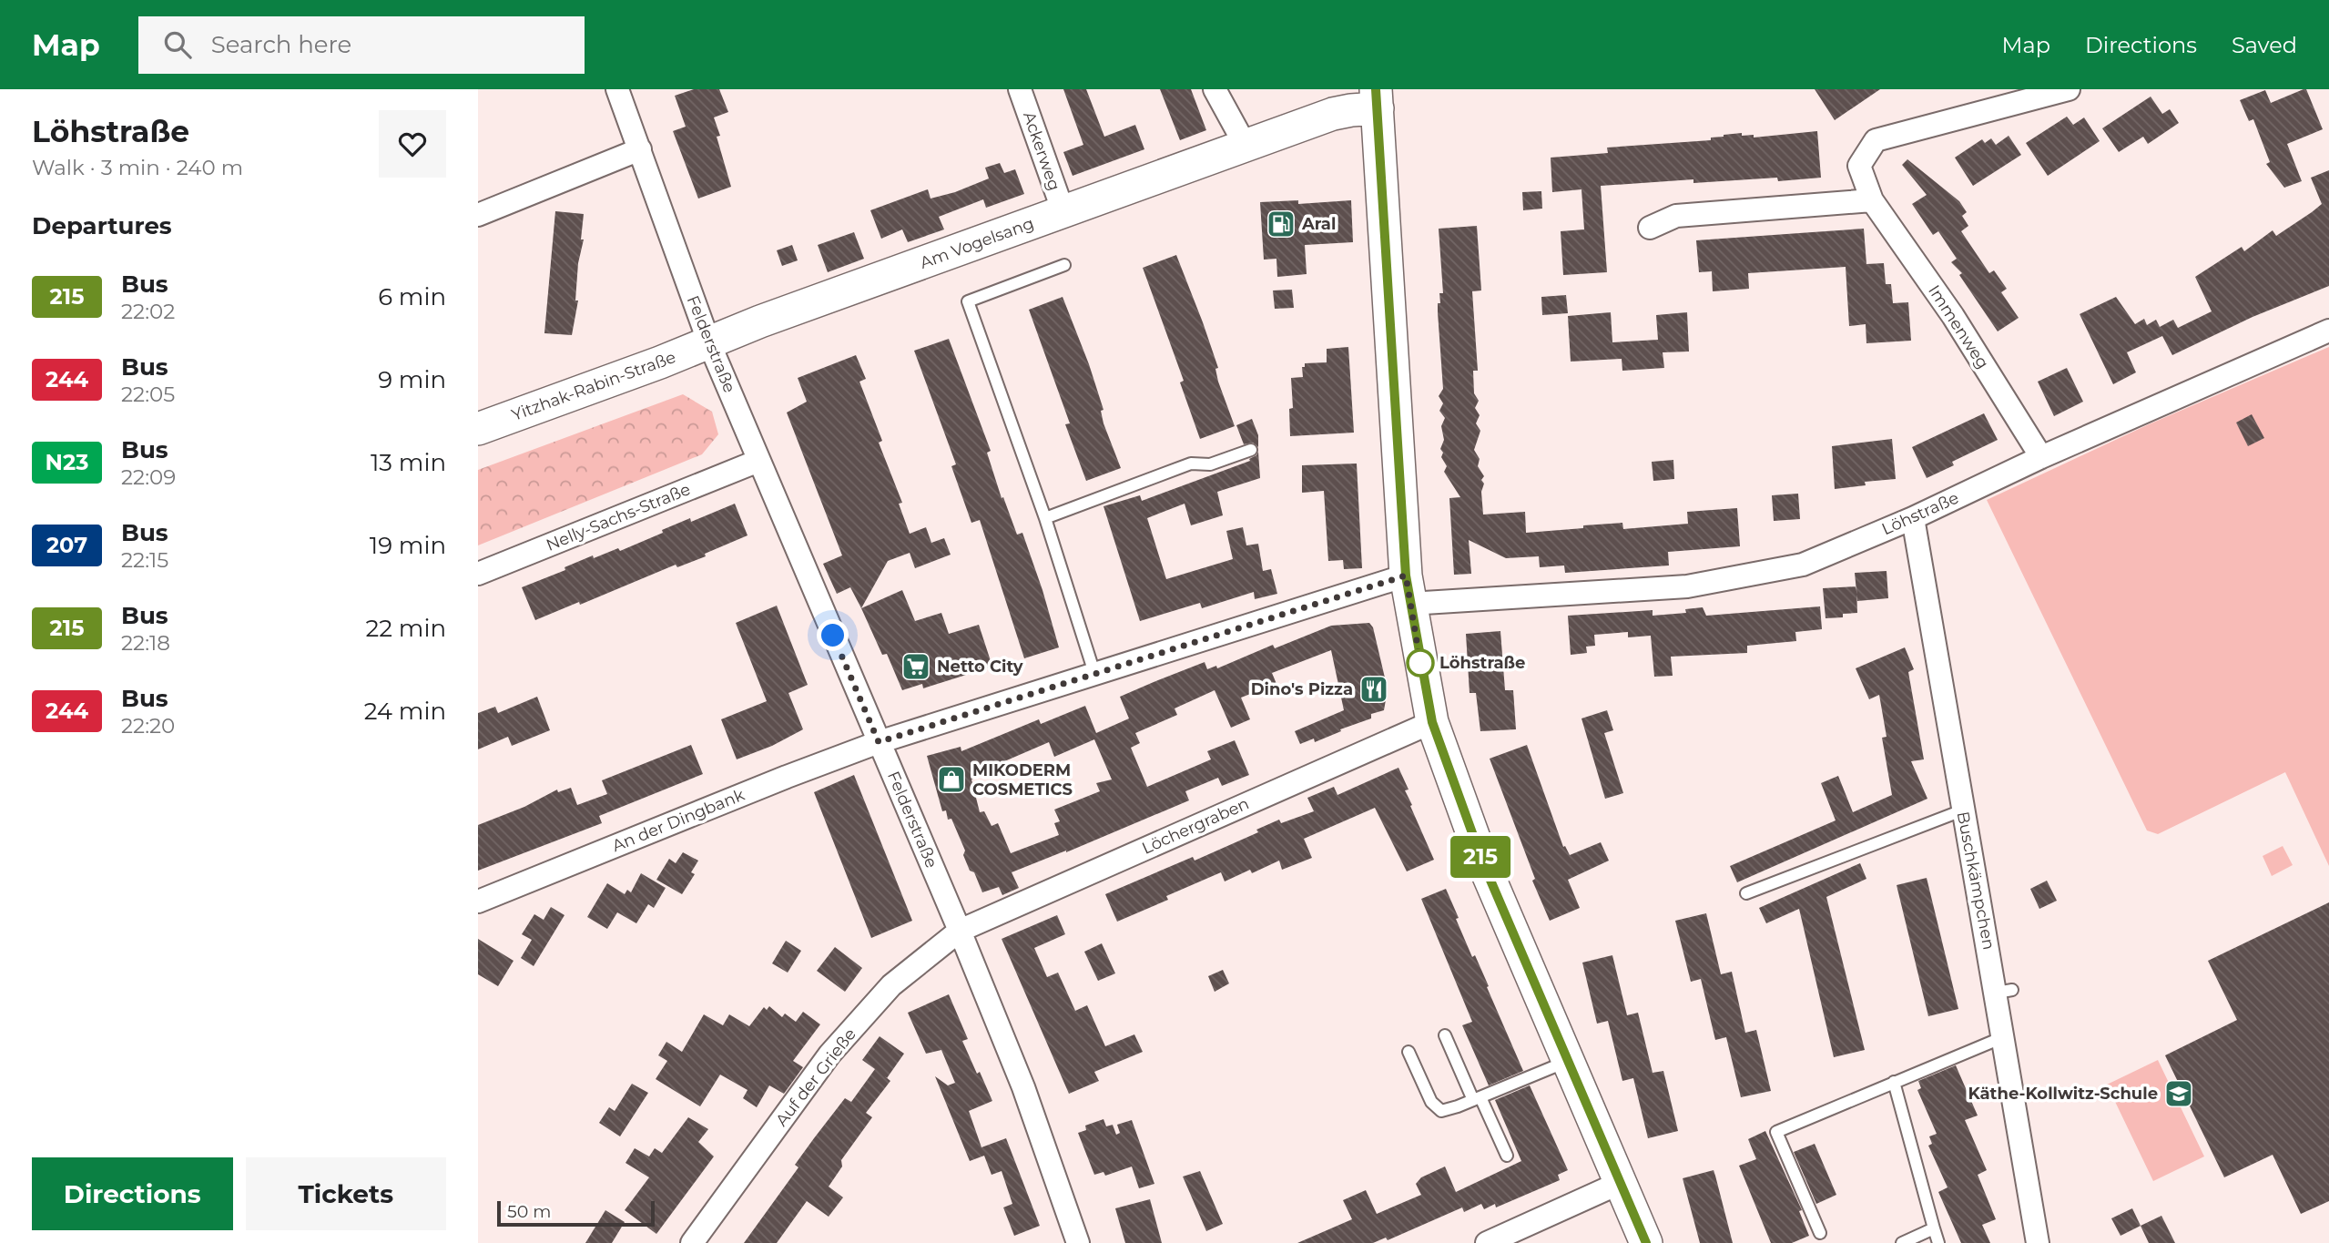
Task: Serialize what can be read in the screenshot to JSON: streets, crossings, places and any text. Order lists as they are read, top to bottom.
{
  "streets": {
    "main road": ["Am Vogelsang", "Yitzhak-Rabin-Straße"],
    "street": [
      "Ackerweg",
      "Immenweg",
      "Felderstraße",
      "Löhstraße",
      "Nelly-Sachs-Straße",
      "An der Dingbank",
      "Löchergraben",
      "Buschkämpchen",
      "Auf der Grieße"
    ]
  },
  "crossings": [
    ["Ackerweg", "Am Vogelsang"],
    ["Am Vogelsang", "Felderstraße"],
    ["Am Vogelsang", "Yitzhak-Rabin-Straße"],
    ["Immenweg", "Löhstraße"],
    ["Felderstraße", "Yitzhak-Rabin-Straße"],
    ["Felderstraße", "Löhstraße"],
    ["Felderstraße", "Nelly-Sachs-Straße"],
    ["Felderstraße", "An der Dingbank"],
    ["Felderstraße", "Löchergraben"],
    ["Felderstraße", "Auf der Grieße"],
    ["Löhstraße", "An der Dingbank"],
    ["Löhstraße", "Buschkämpchen"],
    ["Löchergraben", "Auf der Grieße"]
  ],
  "places": {
    "fuel station": ["Aral"],
    "other": ["Löhstraße"],
    "supermarket": ["Netto City"],
    "restaurant": ["Dino's Pizza"],
    "shop": ["MIKODERM COSMETICS"],
    "school or university": ["Käthe-Kollwitz-Schule"]
  },
  "lines": ["bus line 215"],
  "scale_bar": "50 m",
  "page": {
    "header": "Map",
    "search": "Search here",
    "nav": ["Map", "Directions", "Saved"],
    "heading": [
      ["Löhstraße", "Walk · 3 min · 240 m"],
      "Departures"
    ],
    "on_map": "215",
    "list": [
      {
        "mark": "215",
        "name": "Bus",
        "note": "22:02",
        "value": "6 min"
      },
      {
        "mark": "244",
        "name": "Bus",
        "note": "22:05",
        "value": "9 min"
      },
      {
        "mark": "N23",
        "name": "Bus",
        "note": "22:09",
        "value": "13 min"
      },
      {
        "mark": "207",
        "name": "Bus",
        "note": "22:15",
        "value": "19 min"
      },
      {
        "mark": "215",
        "name": "Bus",
        "note": "22:18",
        "value": "22 min"
      },
      {
        "mark": "244",
        "name": "Bus",
        "note": "22:20",
        "value": "24 min"
      }
    ],
    "buttons": ["Directions", "Tickets"],
    "scale": "50 m"
  }
}
